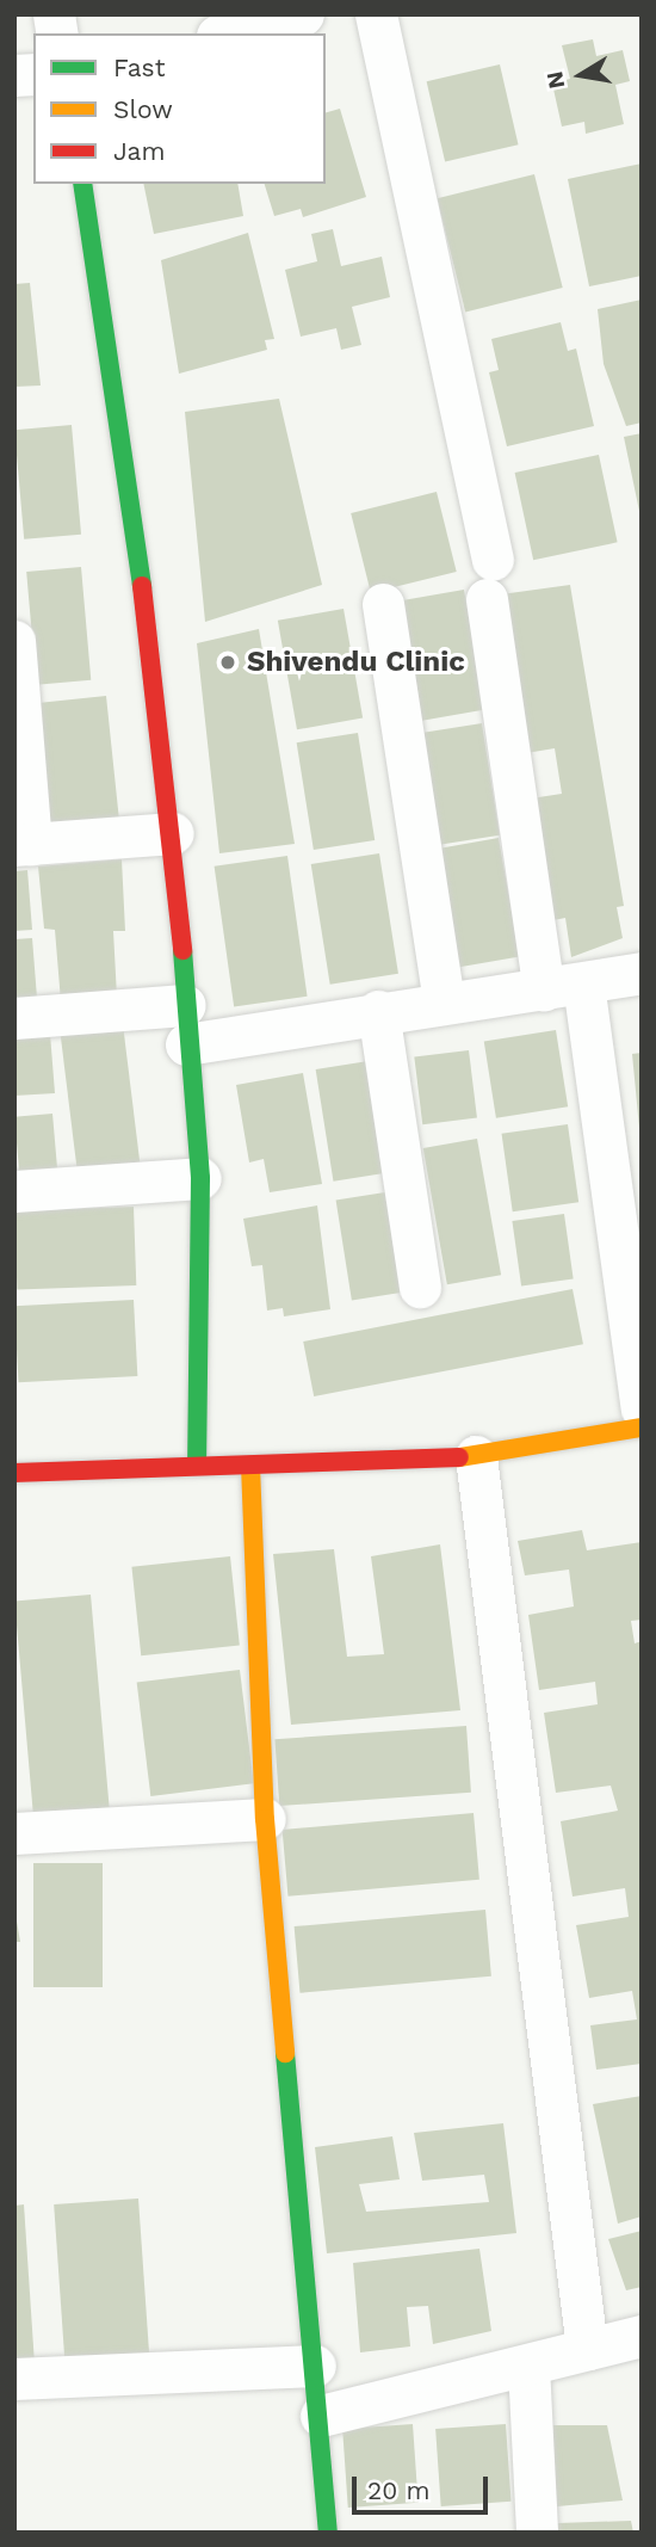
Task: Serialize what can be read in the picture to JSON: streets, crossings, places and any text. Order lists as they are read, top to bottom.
{
  "places": ["Shivendu Clinic"],
  "legend": ["Fast", "Slow", "Jam"],
  "scale_bar": "20 m",
  "north": "left"
}
